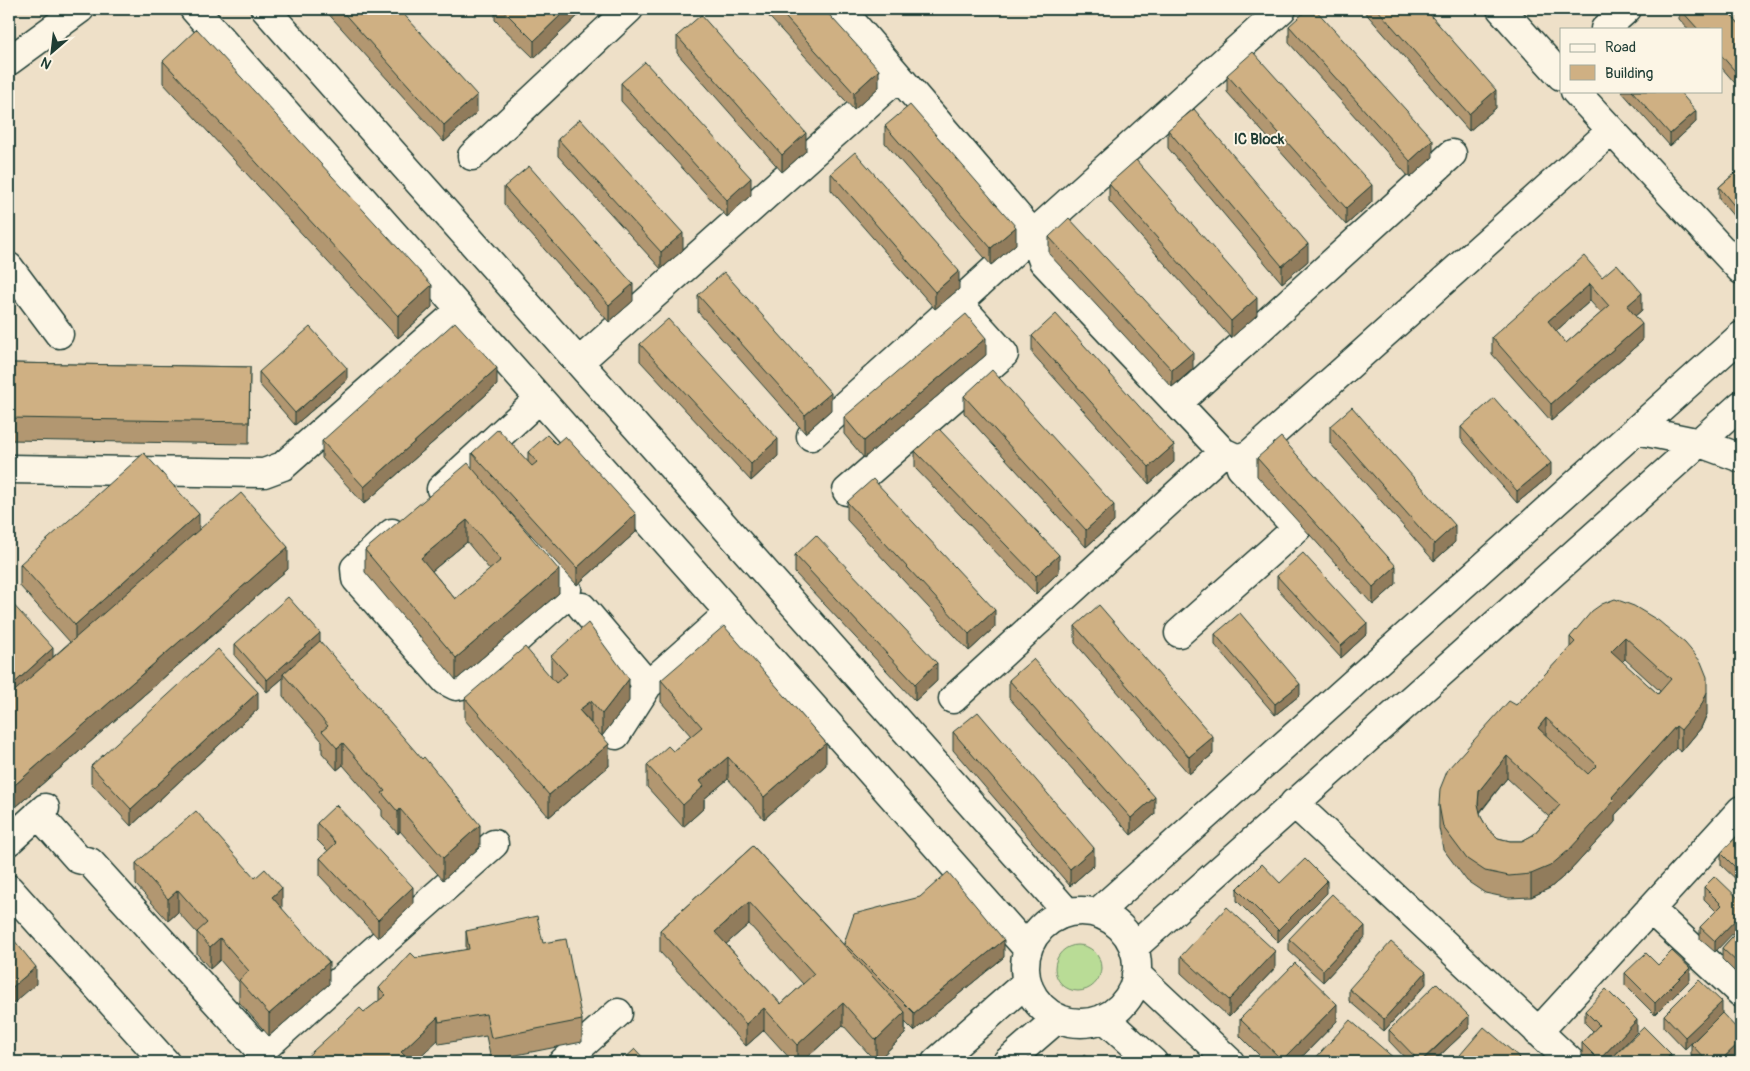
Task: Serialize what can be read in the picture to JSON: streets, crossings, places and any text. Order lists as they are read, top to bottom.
{
  "districts": ["IC Block"],
  "legend": ["Road", "Building"],
  "north": "bottom left"
}
